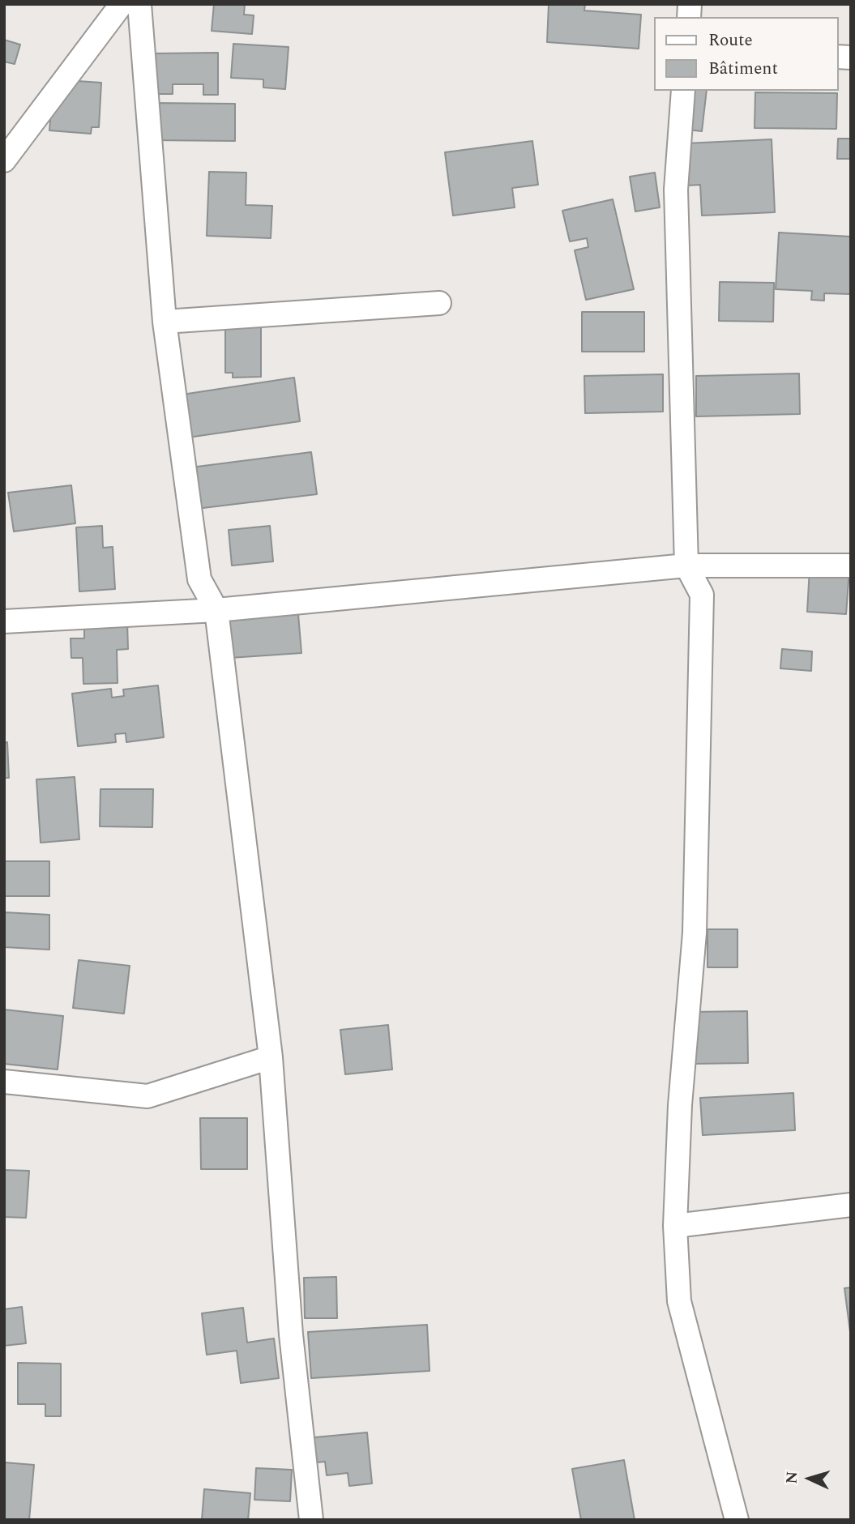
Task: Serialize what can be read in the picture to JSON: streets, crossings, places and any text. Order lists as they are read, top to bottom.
{
  "legend": ["Route", "Bâtiment"],
  "north": "left"
}
